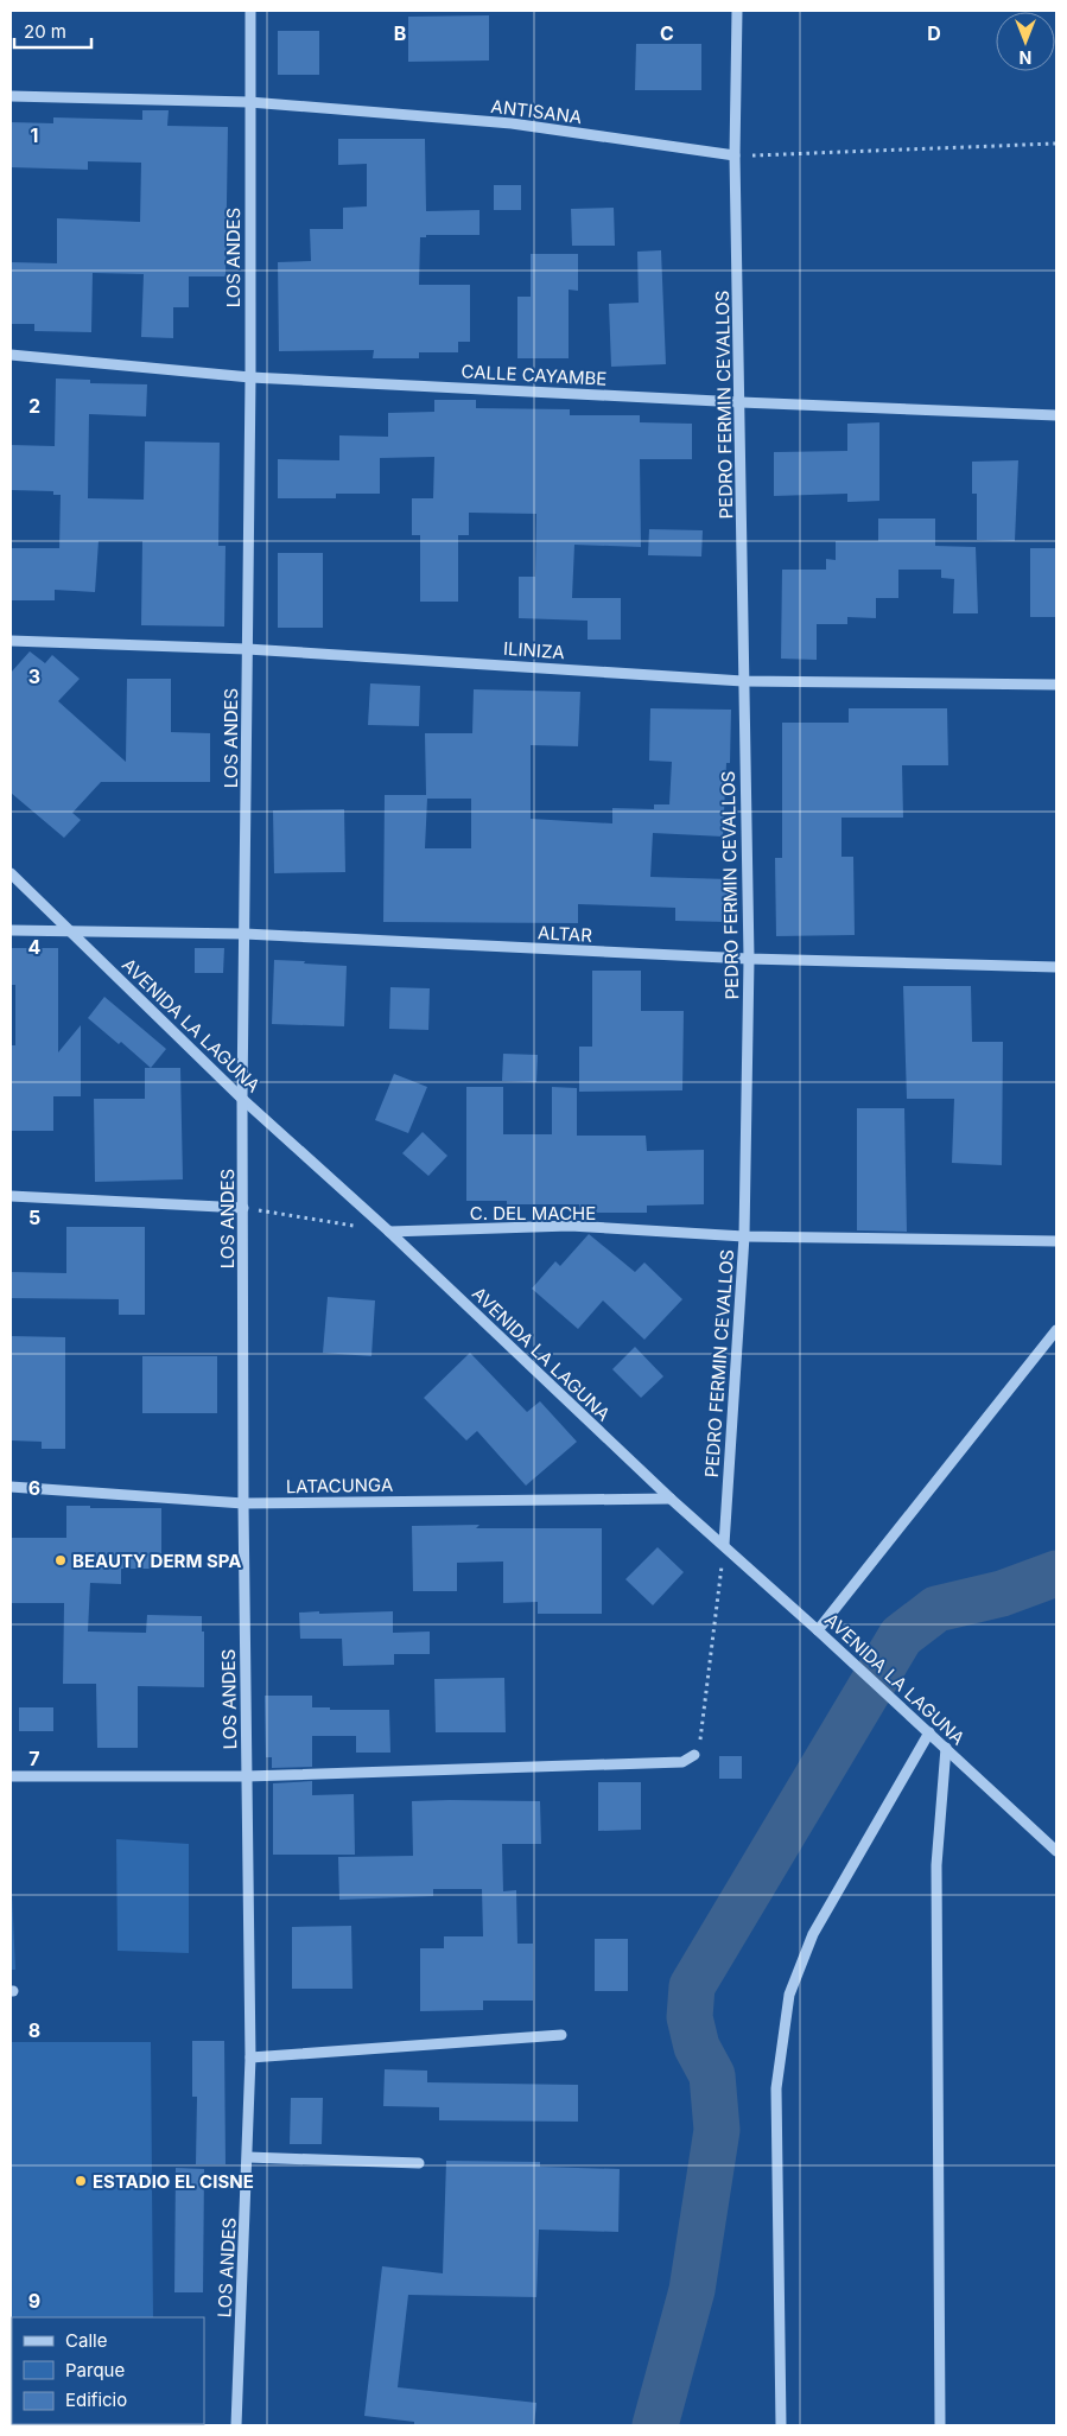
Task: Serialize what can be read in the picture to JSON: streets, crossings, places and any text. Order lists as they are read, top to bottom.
{
  "streets": {
    "street": [
      "ANTISANA",
      "LOS ANDES",
      "CALLE CAYAMBE",
      "PEDRO FERMIN CEVALLOS",
      "ILINIZA",
      "ALTAR",
      "AVENIDA LA LAGUNA",
      "C. DEL MACHE",
      "LATACUNGA"
    ]
  },
  "crossings": [
    ["ANTISANA", "LOS ANDES"],
    ["ANTISANA", "PEDRO FERMIN CEVALLOS"],
    ["LOS ANDES", "CALLE CAYAMBE"],
    ["LOS ANDES", "ILINIZA"],
    ["LOS ANDES", "ALTAR"],
    ["LOS ANDES", "AVENIDA LA LAGUNA"],
    ["LOS ANDES", "LATACUNGA"],
    ["CALLE CAYAMBE", "PEDRO FERMIN CEVALLOS"],
    ["PEDRO FERMIN CEVALLOS", "ILINIZA"],
    ["PEDRO FERMIN CEVALLOS", "ALTAR"],
    ["PEDRO FERMIN CEVALLOS", "AVENIDA LA LAGUNA"],
    ["PEDRO FERMIN CEVALLOS", "C. DEL MACHE"],
    ["ALTAR", "AVENIDA LA LAGUNA"],
    ["AVENIDA LA LAGUNA", "C. DEL MACHE"],
    ["AVENIDA LA LAGUNA", "LATACUNGA"]
  ],
  "places": ["BEAUTY DERM SPA", "ESTADIO EL CISNE"],
  "legend": ["Calle", "Parque", "Edificio"],
  "scale_bar": "20 m",
  "north": "bottom",
  "grid": {
    "columns": ["B", "C", "D"],
    "rows": [
      "1",
      "2",
      "3",
      "4",
      "5",
      "6",
      "7",
      "8",
      "9"
    ]
  }
}
